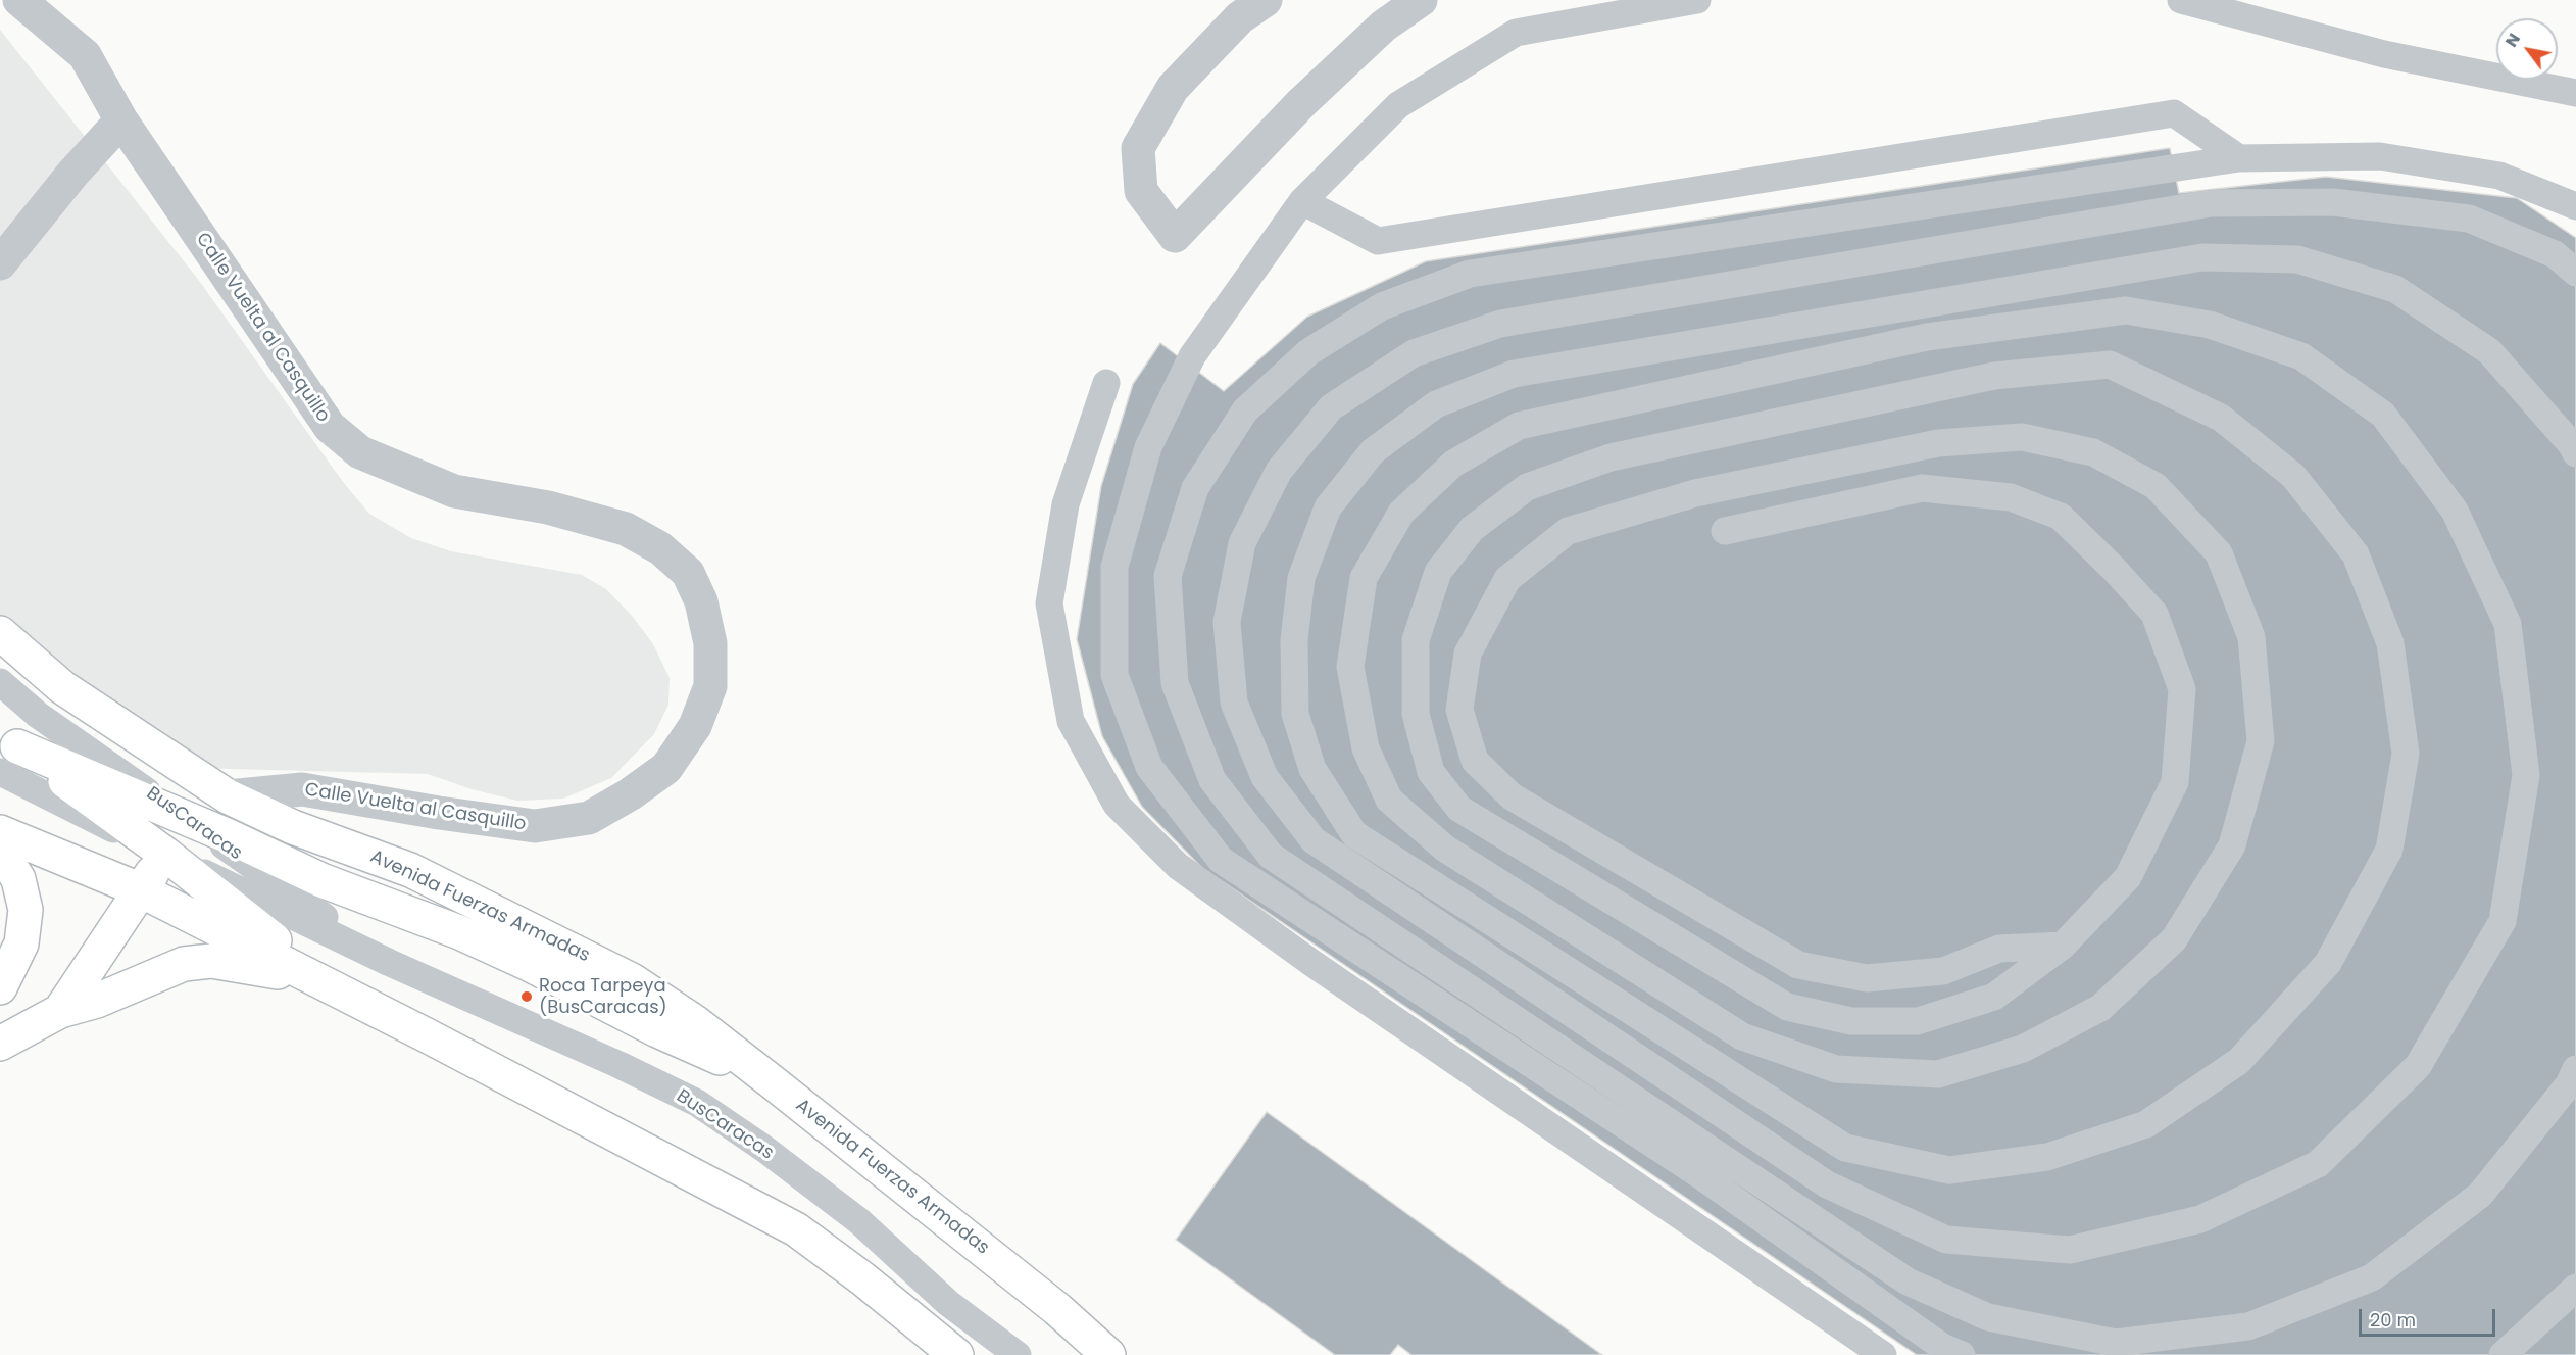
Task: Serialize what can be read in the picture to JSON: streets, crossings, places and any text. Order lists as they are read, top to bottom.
{
  "streets": {
    "main road": ["Avenida Fuerzas Armadas"],
    "street": ["Calle Vuelta al Casquillo"],
    "lane": ["BusCaracas"]
  },
  "crossings": [
    ["Calle Vuelta al Casquillo", "Avenida Fuerzas Armadas"]
  ],
  "places": ["Roca Tarpeya (BusCaracas)"],
  "scale_bar": "20 m",
  "north": "top left"
}
